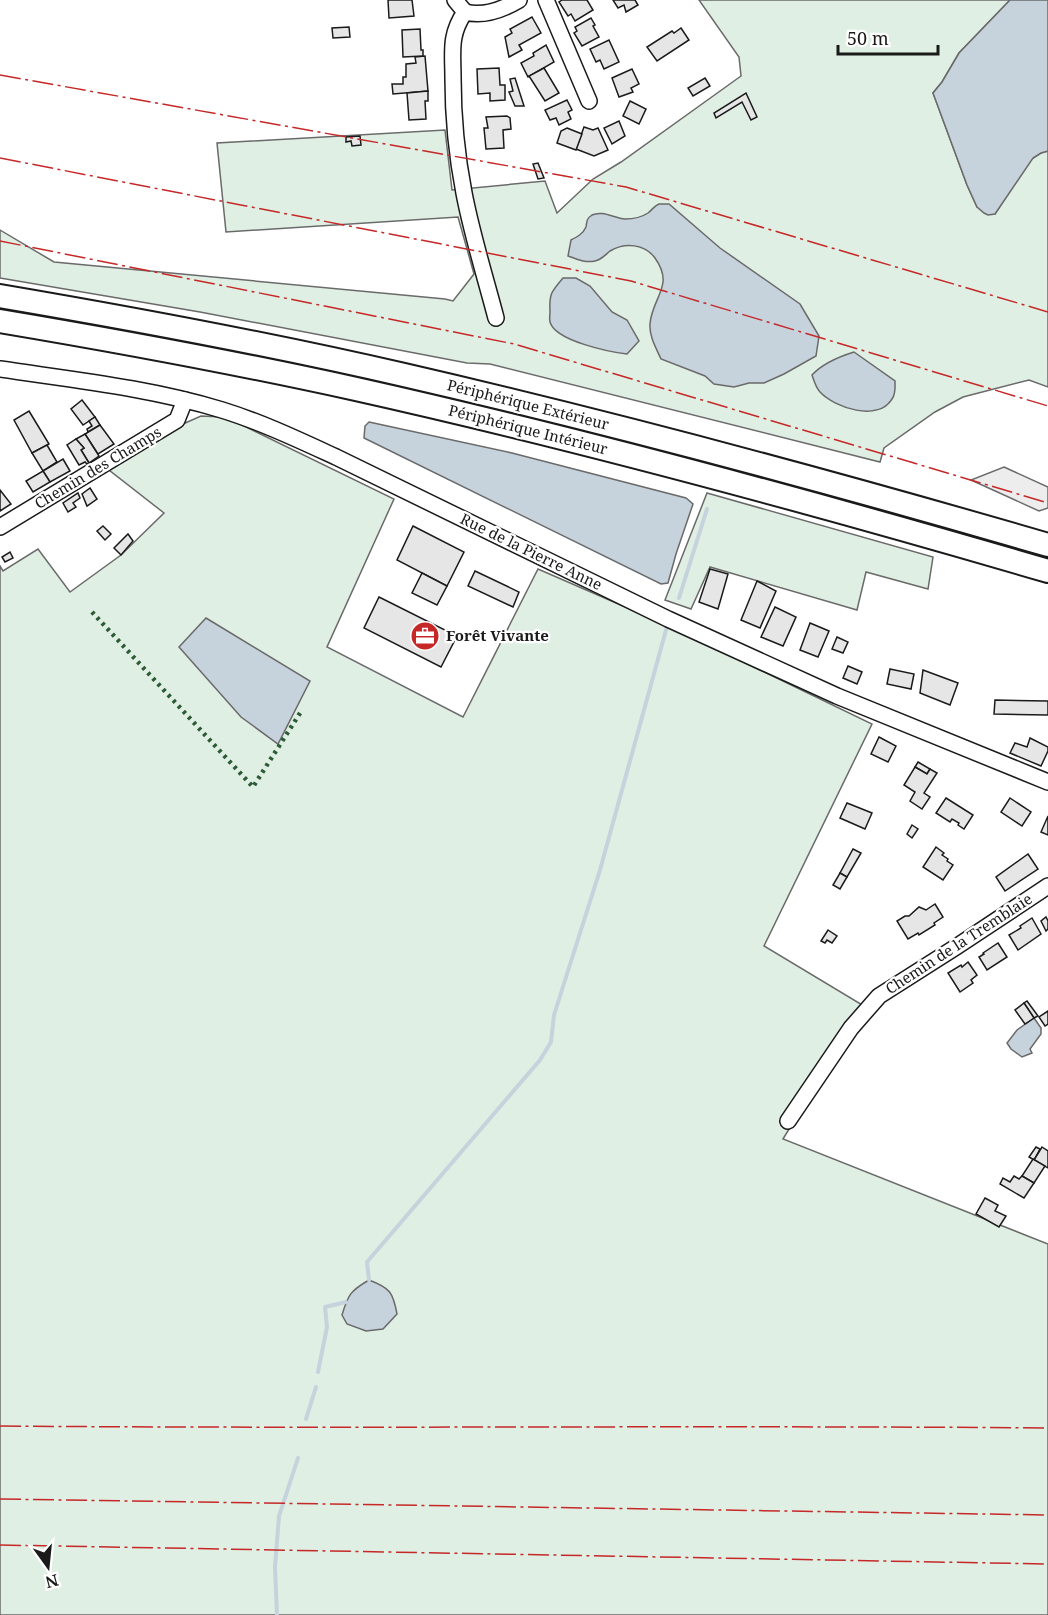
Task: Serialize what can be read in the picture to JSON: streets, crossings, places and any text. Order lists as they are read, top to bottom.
{
  "streets": {
    "highway": ["Périphérique Extérieur", "Périphérique Intérieur"],
    "street": ["Chemin des Champs", "Rue de la Pierre Anne", "Chemin de la Tremblaie"]
  },
  "crossings": [
    ["Chemin des Champs", "Rue de la Pierre Anne"]
  ],
  "places": {
    "office": ["Forêt Vivante"]
  },
  "scale_bar": "50 m",
  "north": "bottom"
}
